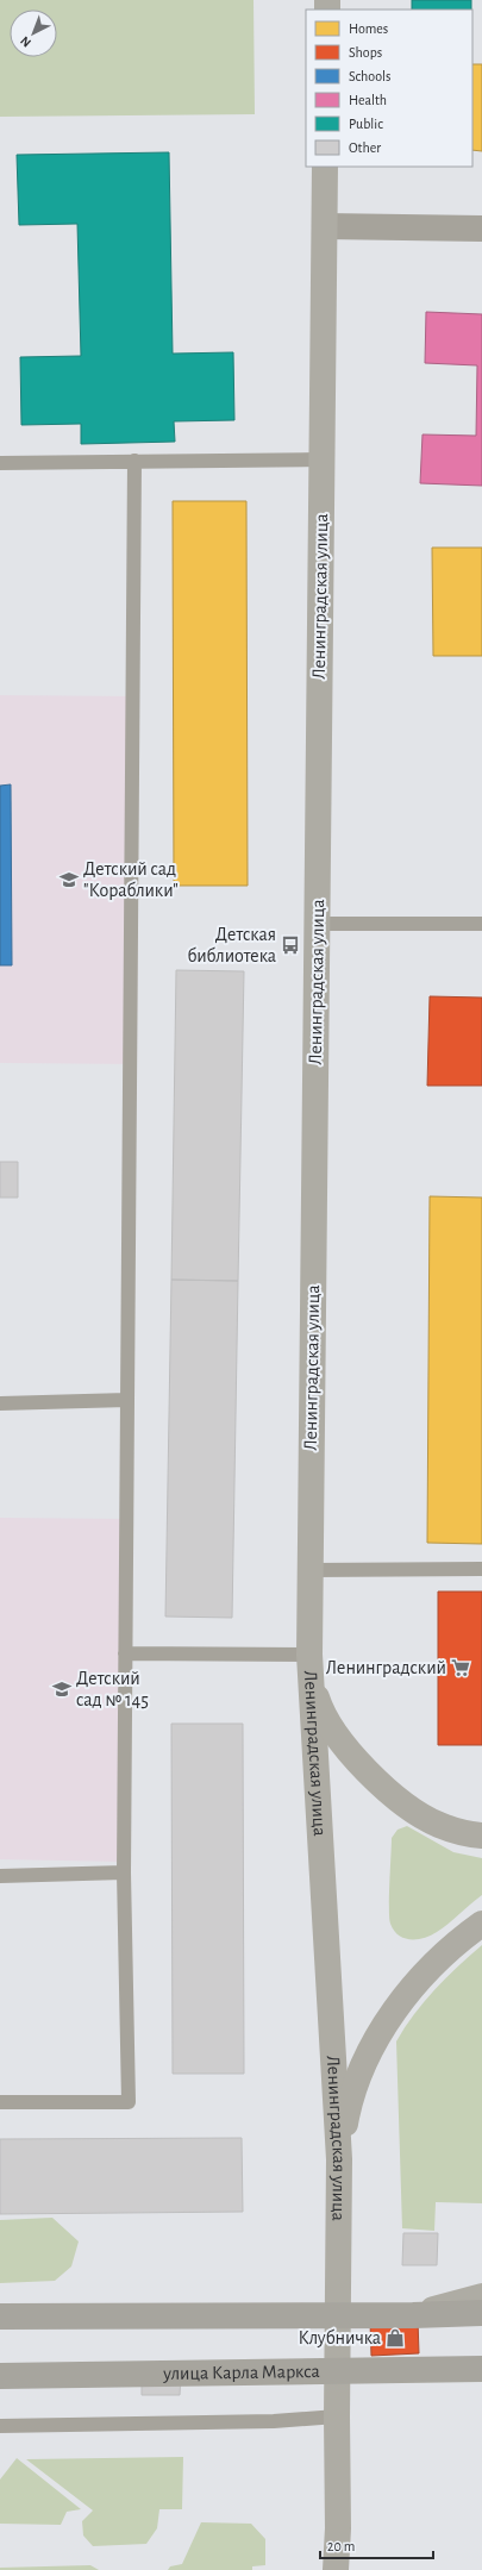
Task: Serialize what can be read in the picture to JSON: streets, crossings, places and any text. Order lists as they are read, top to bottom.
{
  "streets": {
    "main road": ["Ленинградская улица", "улица Карла Маркса"]
  },
  "places": {
    "school or university": ["Детский сад \"Кораблики\"", "Детский сад № 145"],
    "bus stop": ["Детская библиотека"],
    "supermarket": ["Ленинградский"],
    "shop": ["Клубничка"]
  },
  "legend": [
    "Homes",
    "Shops",
    "Schools",
    "Health",
    "Public",
    "Other"
  ],
  "scale_bar": "20 m",
  "north": "bottom left"
}
